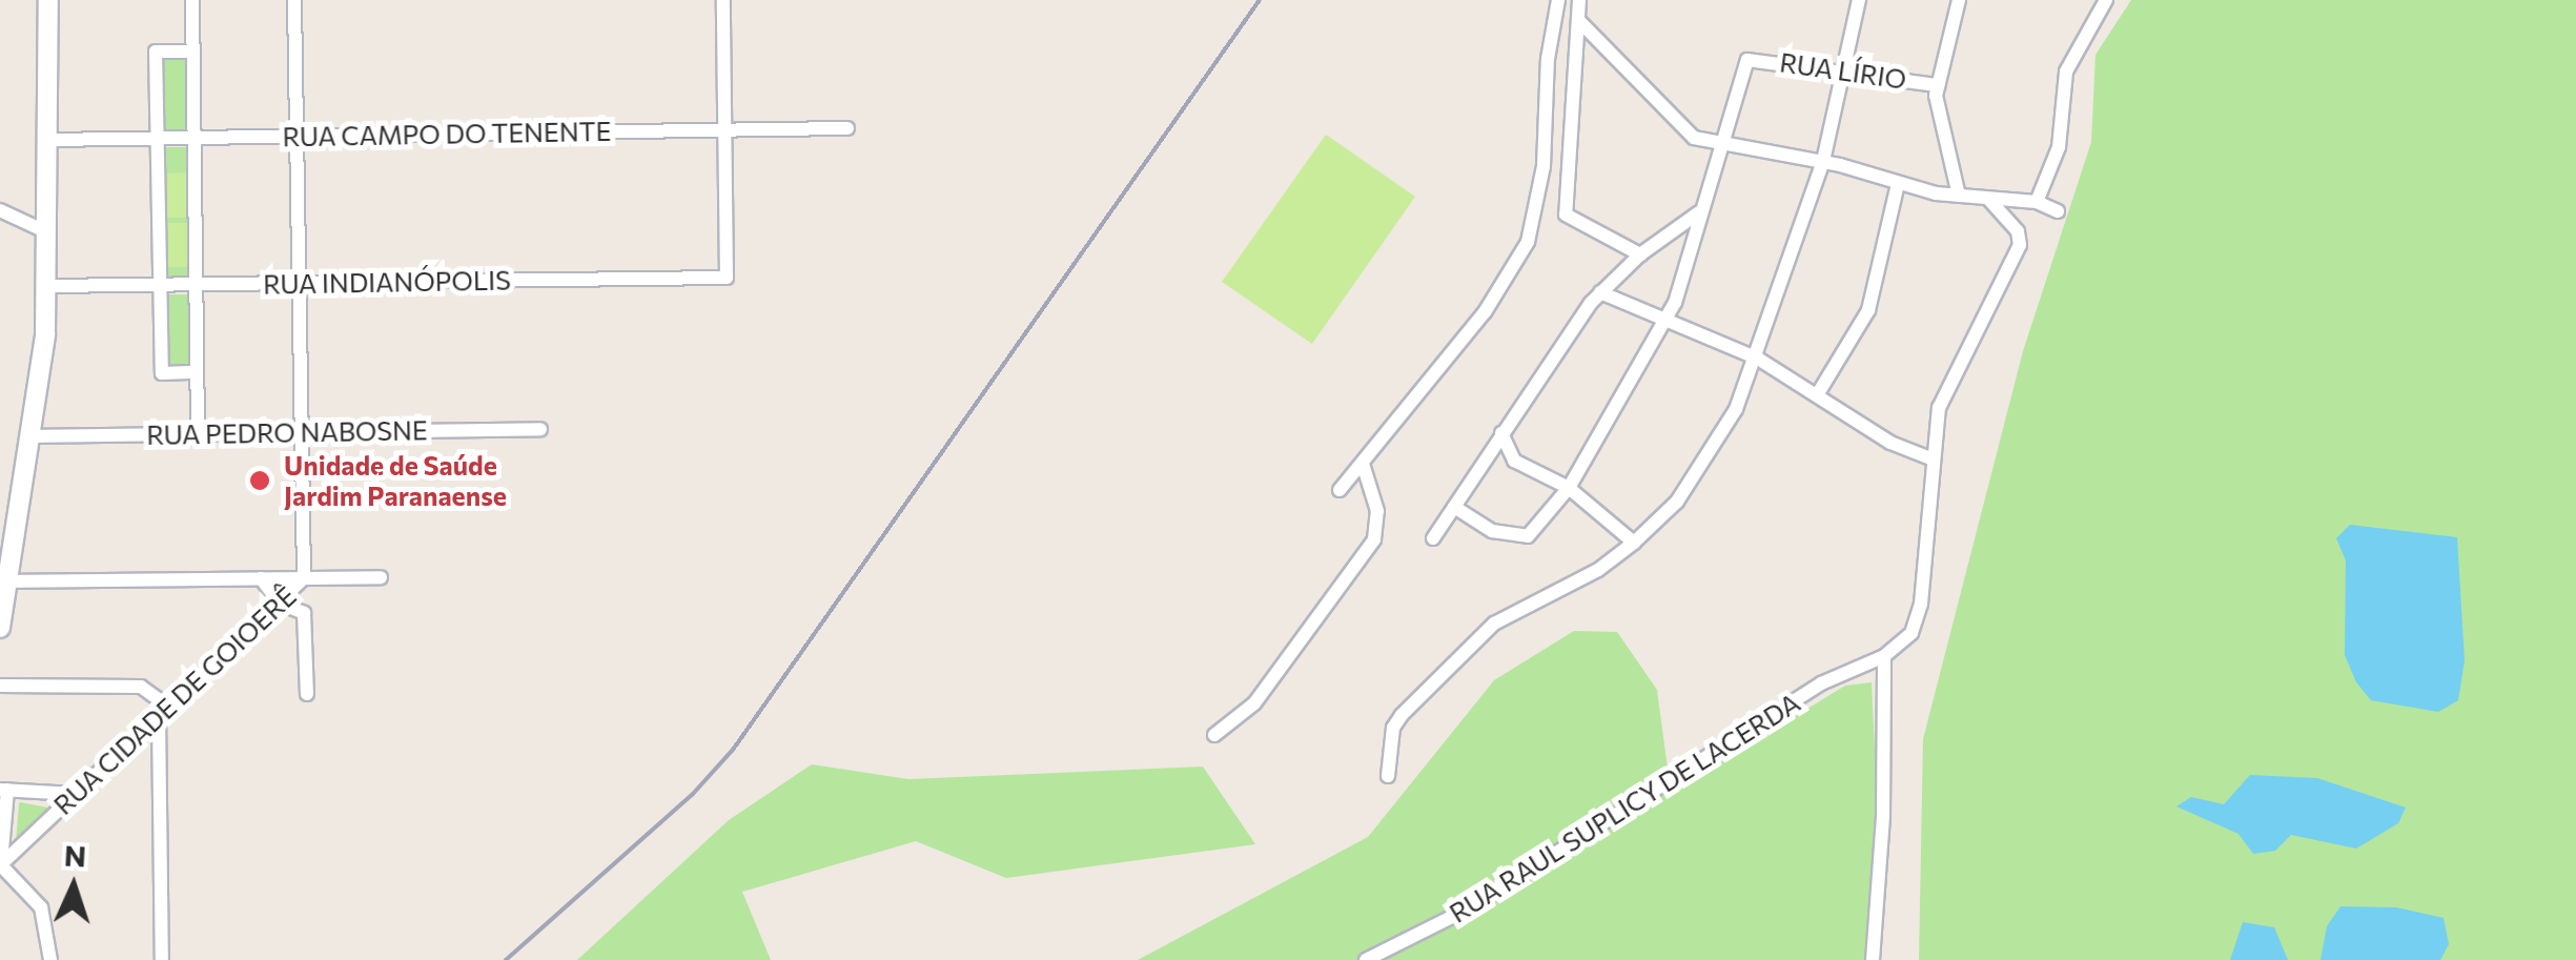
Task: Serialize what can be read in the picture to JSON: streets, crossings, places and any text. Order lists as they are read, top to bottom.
{
  "streets": {
    "street": [
      "RUA LÍRIO",
      "RUA CAMPO DO TENENTE",
      "RUA INDIANÓPOLIS",
      "RUA PEDRO NABOSNE",
      "RUA CIDADE DE GOIOERÊ",
      "RUA RAUL SUPLICY DE LACERDA"
    ]
  },
  "crossings": [
    ["RUA CAMPO DO TENENTE", "RUA INDIANÓPOLIS"]
  ],
  "places": ["Unidade de Saúde Jardim Paranaense"],
  "north": "top"
}
